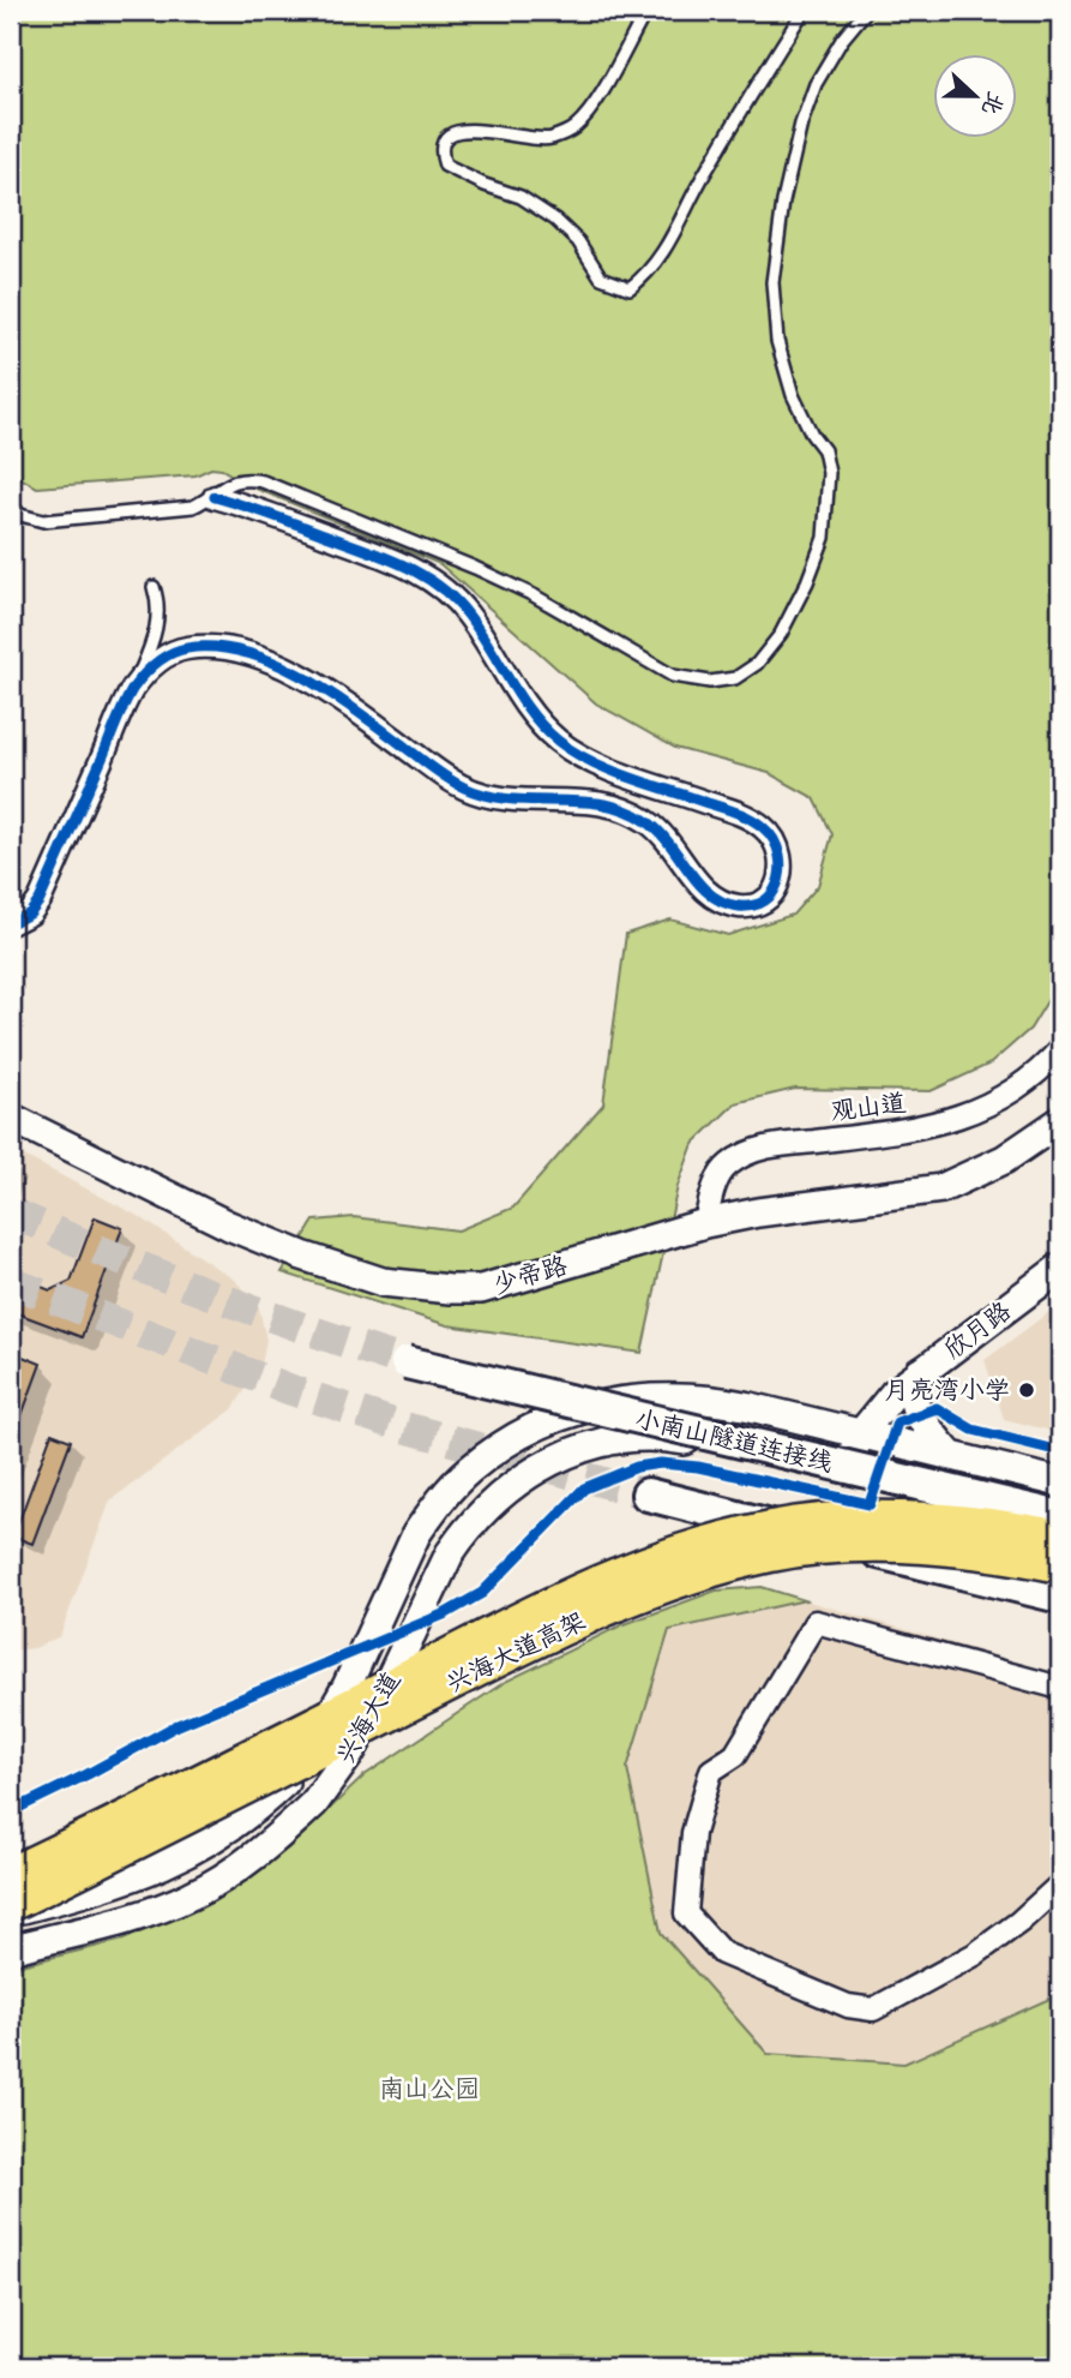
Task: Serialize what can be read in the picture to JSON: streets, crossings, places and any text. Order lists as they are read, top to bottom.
{
  "streets": {
    "main road": ["小南山隧道连接线", "兴海大道高架"],
    "street": [
      "观山道",
      "少帝路",
      "欣月路",
      "兴海大道"
    ]
  },
  "crossings": [
    ["观山道", "少帝路"],
    ["欣月路", "兴海大道"],
    ["兴海大道高架", "兴海大道"]
  ],
  "parks": ["南山公园"],
  "places": ["月亮湾小学"],
  "north": "right"
}
